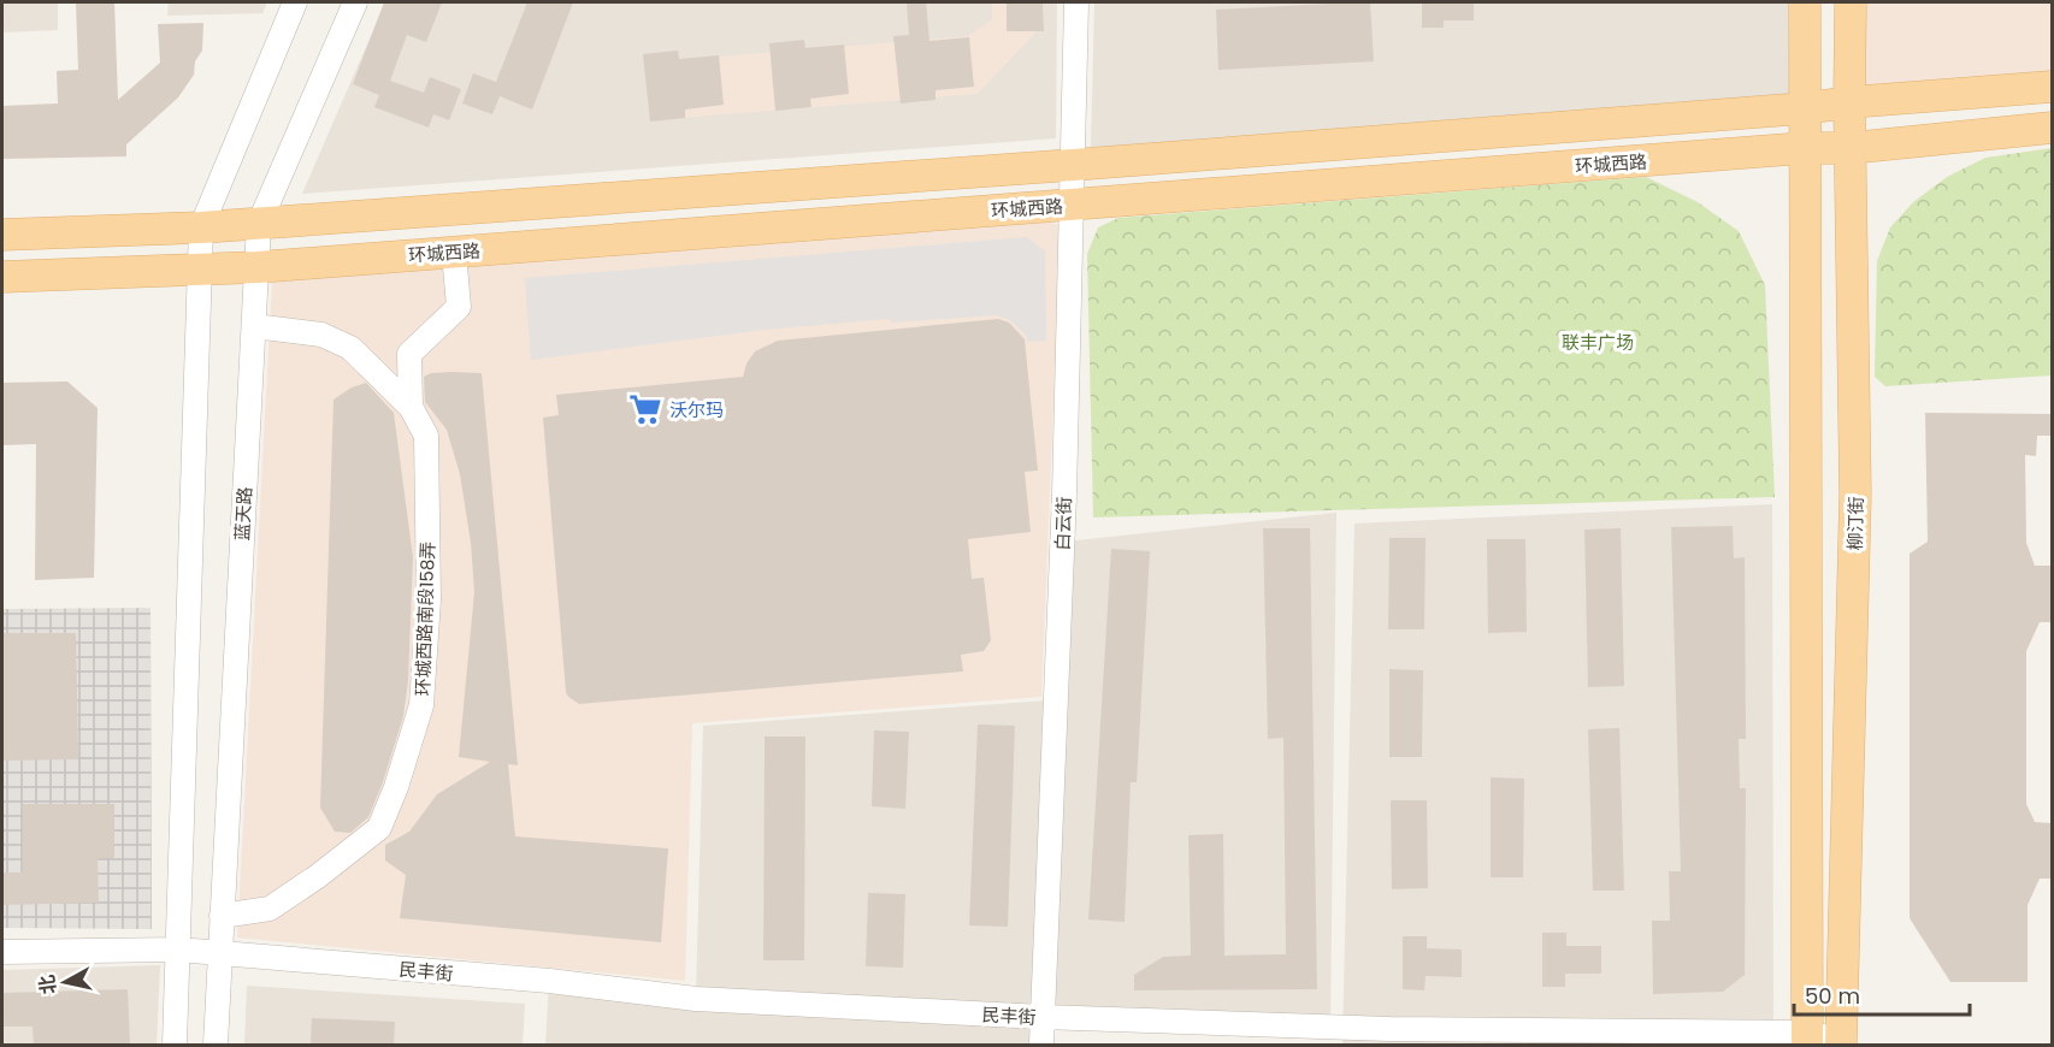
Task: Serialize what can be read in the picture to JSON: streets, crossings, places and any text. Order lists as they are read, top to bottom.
{
  "streets": {
    "main road": ["环城西路", "柳汀街"],
    "street": [
      "蓝天路",
      "白云街",
      "环城西路南段158弄",
      "民丰街"
    ]
  },
  "crossings": [
    ["环城西路", "蓝天路"],
    ["环城西路", "白云街"],
    ["环城西路", "柳汀街"],
    ["蓝天路", "环城西路南段158弄"],
    ["蓝天路", "民丰街"],
    ["白云街", "民丰街"],
    ["柳汀街", "民丰街"]
  ],
  "parks": ["联丰广场"],
  "places": {
    "supermarket": ["沃尔玛"]
  },
  "scale_bar": "50 m",
  "north": "left"
}
